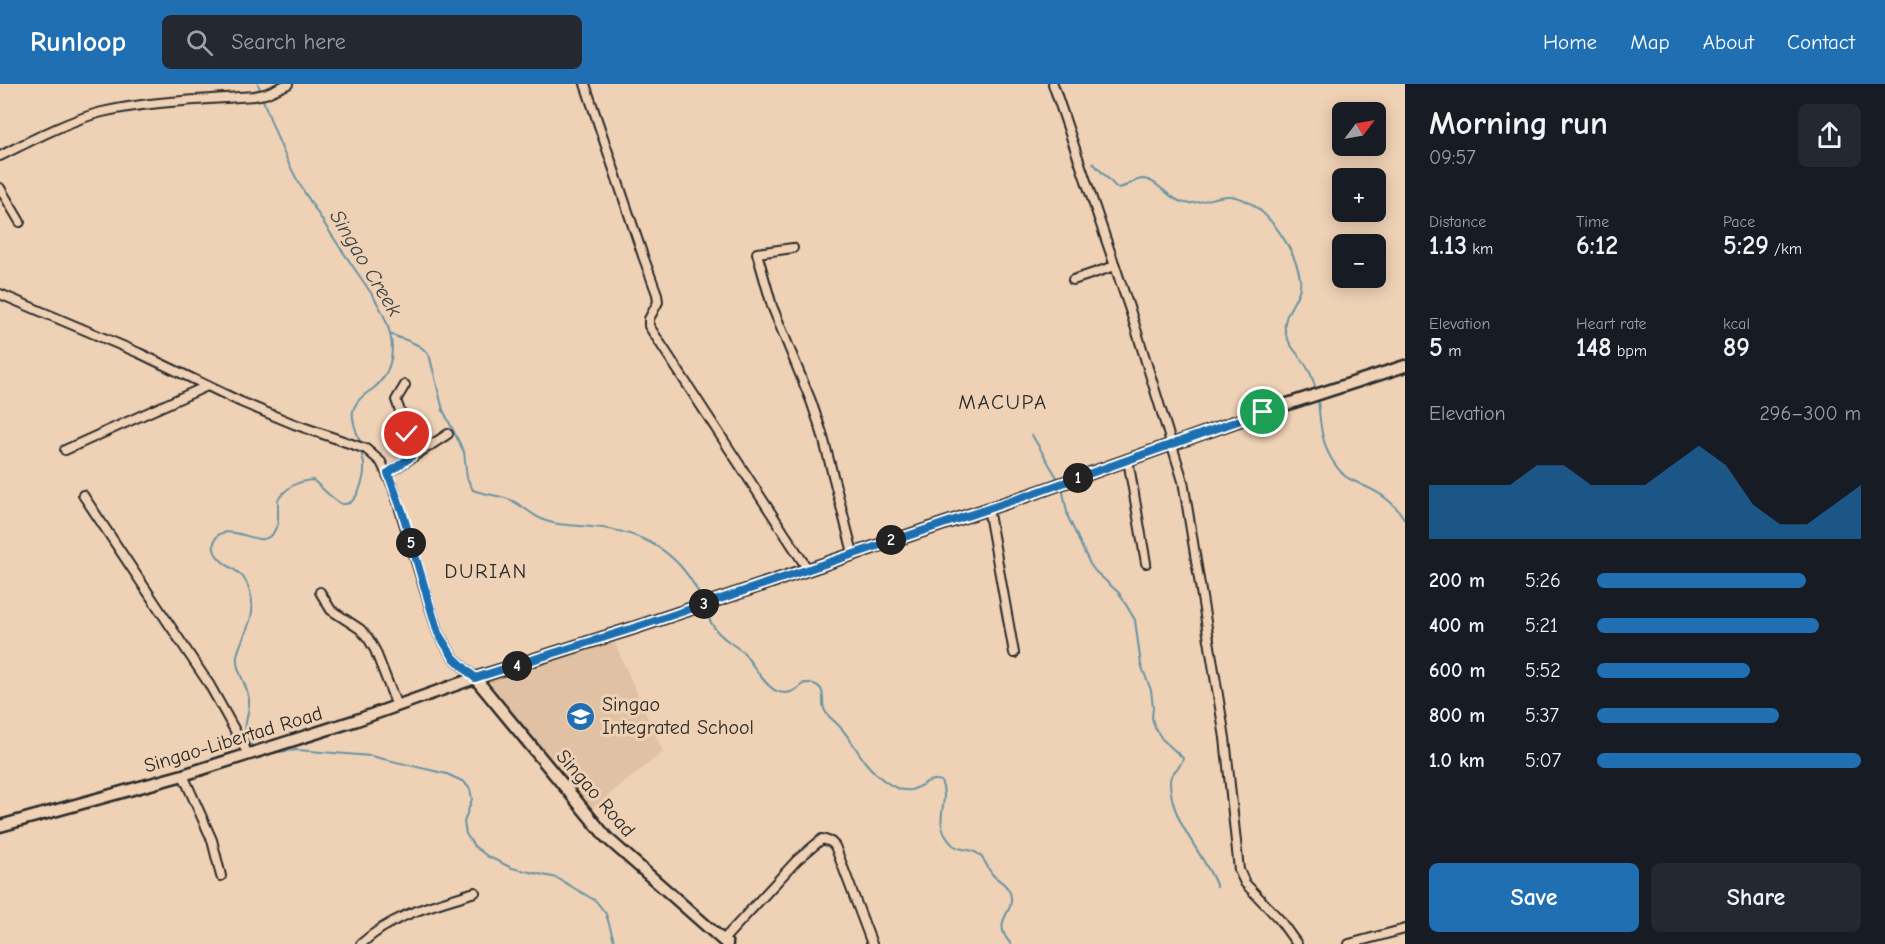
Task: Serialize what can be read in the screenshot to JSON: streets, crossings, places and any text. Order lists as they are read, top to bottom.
{
  "streets": {
    "street": ["Singao-Libertad Road", "Singao Road"]
  },
  "crossings": [
    ["Singao-Libertad Road", "Singao Road"]
  ],
  "districts": ["MACUPA", "DURIAN"],
  "water": ["Singao Creek"],
  "places": {
    "school or university": ["Singao Integrated School"]
  },
  "north": "top right",
  "page": {
    "header": "Runloop",
    "search": "Search here",
    "nav": [
      "Home",
      "Map",
      "About",
      "Contact"
    ],
    "heading": ["Morning run", "09:57"],
    "map_buttons": ["+", "−"],
    "stats": [
      ["Distance", "1.13 km"],
      ["Time", "6:12"],
      ["Pace", "5:29 /km"],
      ["Elevation", "5 m"],
      ["Heart rate", "148 bpm"],
      ["kcal", "89"]
    ],
    "chart": ["Elevation", "296–300 m"],
    "pins": [
      "1",
      "2",
      "5",
      "3",
      "4"
    ],
    "list": [
      {
        "name": "200 m",
        "note": "5:26"
      },
      {
        "name": "400 m",
        "note": "5:21"
      },
      {
        "name": "600 m",
        "note": "5:52"
      },
      {
        "name": "800 m",
        "note": "5:37"
      },
      {
        "name": "1.0 km",
        "note": "5:07"
      }
    ],
    "buttons": ["Save", "Share"]
  }
}
